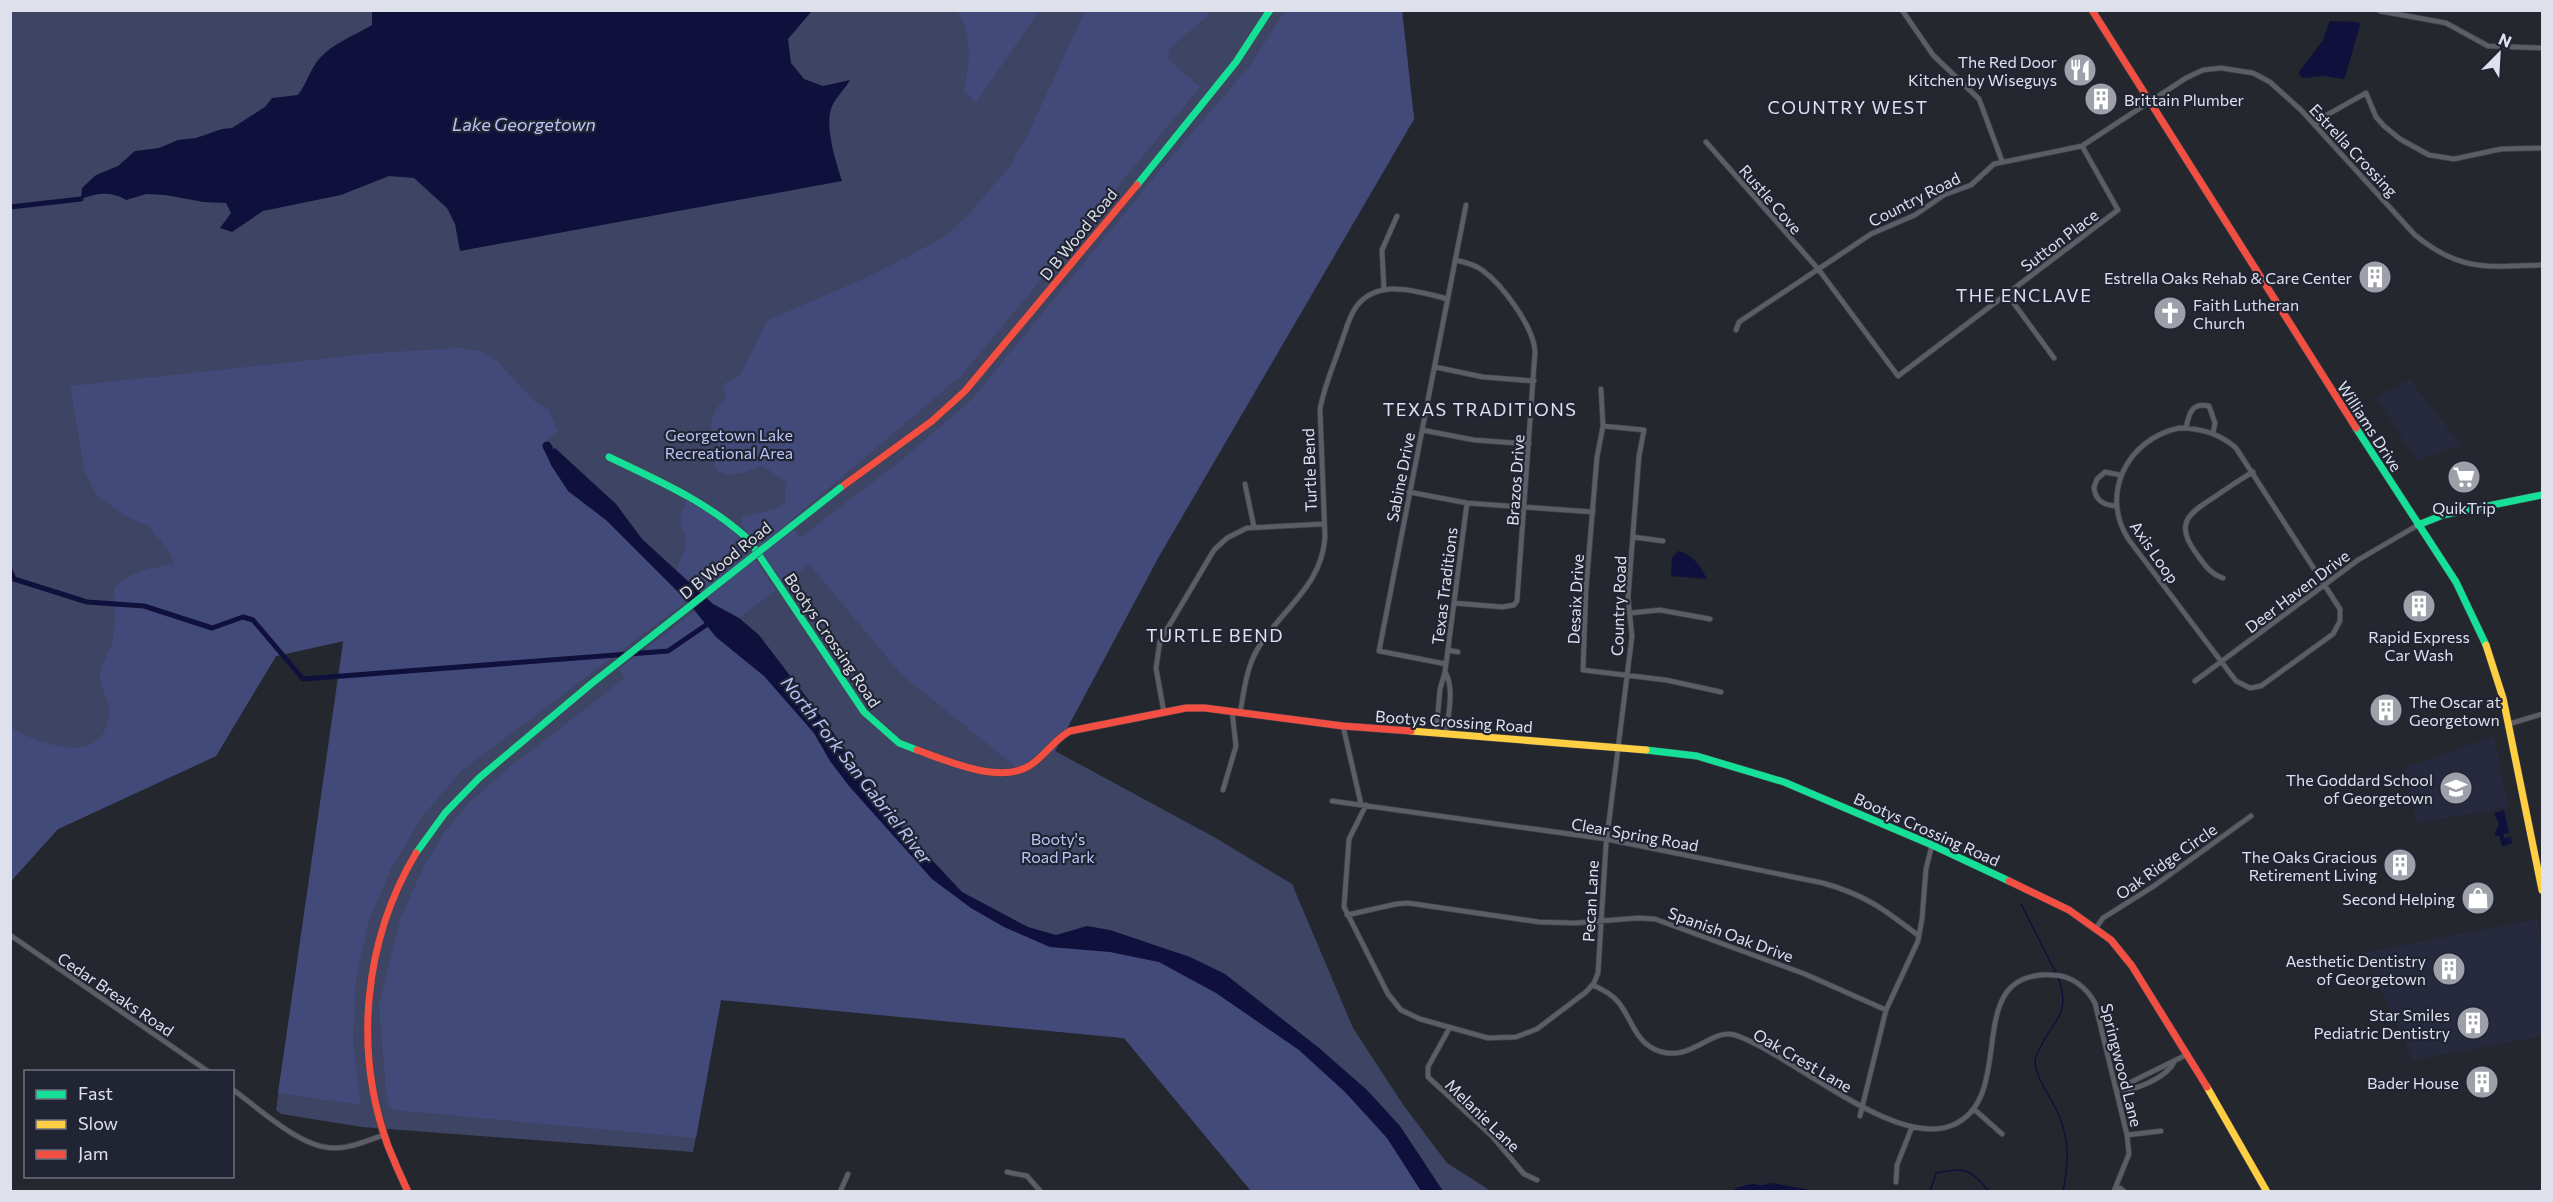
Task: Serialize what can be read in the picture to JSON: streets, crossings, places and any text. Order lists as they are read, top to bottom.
{
  "streets": {
    "main road": ["D B Wood Road", "Williams Drive", "Bootys Crossing Road"],
    "street": [
      "Estrella Crossing",
      "Rustle Cove",
      "Country Road",
      "Sutton Place",
      "Turtle Bend",
      "Sabine Drive",
      "Brazos Drive",
      "Axis Loop",
      "Texas Traditions",
      "Deer Haven Drive",
      "Desaix Drive",
      "Clear Spring Road",
      "Oak Ridge Circle",
      "Pecan Lane",
      "Spanish Oak Drive",
      "Cedar Breaks Road",
      "Oak Crest Lane",
      "Springwood Lane",
      "Melanie Lane"
    ]
  },
  "crossings": [
    ["Estrella Crossing", "Country Road"],
    ["Estrella Crossing", "Williams Drive"],
    ["Rustle Cove", "Country Road"],
    ["Rustle Cove", "Sutton Place"],
    ["Country Road", "Sutton Place"],
    ["Country Road", "Williams Drive"],
    ["Country Road", "Desaix Drive"],
    ["Country Road", "Bootys Crossing Road"],
    ["Country Road", "Pecan Lane"],
    ["Williams Drive", "Deer Haven Drive"],
    ["Turtle Bend", "Bootys Crossing Road"],
    ["Sabine Drive", "Brazos Drive"],
    ["Sabine Drive", "Texas Traditions"],
    ["Brazos Drive", "Texas Traditions"],
    ["Axis Loop", "Deer Haven Drive"],
    ["Texas Traditions", "Bootys Crossing Road"],
    ["Bootys Crossing Road", "Oak Ridge Circle"],
    ["Bootys Crossing Road", "Pecan Lane"],
    ["Bootys Crossing Road", "Oak Crest Lane"],
    ["Clear Spring Road", "Pecan Lane"],
    ["Clear Spring Road", "Oak Crest Lane"],
    ["Pecan Lane", "Spanish Oak Drive"],
    ["Pecan Lane", "Oak Crest Lane"],
    ["Spanish Oak Drive", "Oak Crest Lane"]
  ],
  "districts": [
    "COUNTRY WEST",
    "THE ENCLAVE",
    "TEXAS TRADITIONS",
    "TURTLE BEND"
  ],
  "water": ["Lake Georgetown", "North Fork San Gabriel River"],
  "parks": ["Georgetown Lake Recreational Area", "Booty's Road Park"],
  "places": {
    "restaurant": ["The Red Door Kitchen by Wiseguys"],
    "building": [
      "Brittain Plumber",
      "Estrella Oaks Rehab & Care Center",
      "Rapid Express Car Wash",
      "The Oscar at Georgetown",
      "The Oaks Gracious Retirement Living",
      "Aesthetic Dentistry of Georgetown",
      "Star Smiles Pediatric Dentistry",
      "Bader House"
    ],
    "church": ["Faith Lutheran Church"],
    "supermarket": ["QuikTrip"],
    "school or university": ["The Goddard School of Georgetown"],
    "shop": ["Second Helping"]
  },
  "legend": ["Fast", "Slow", "Jam"],
  "north": "top right"
}
